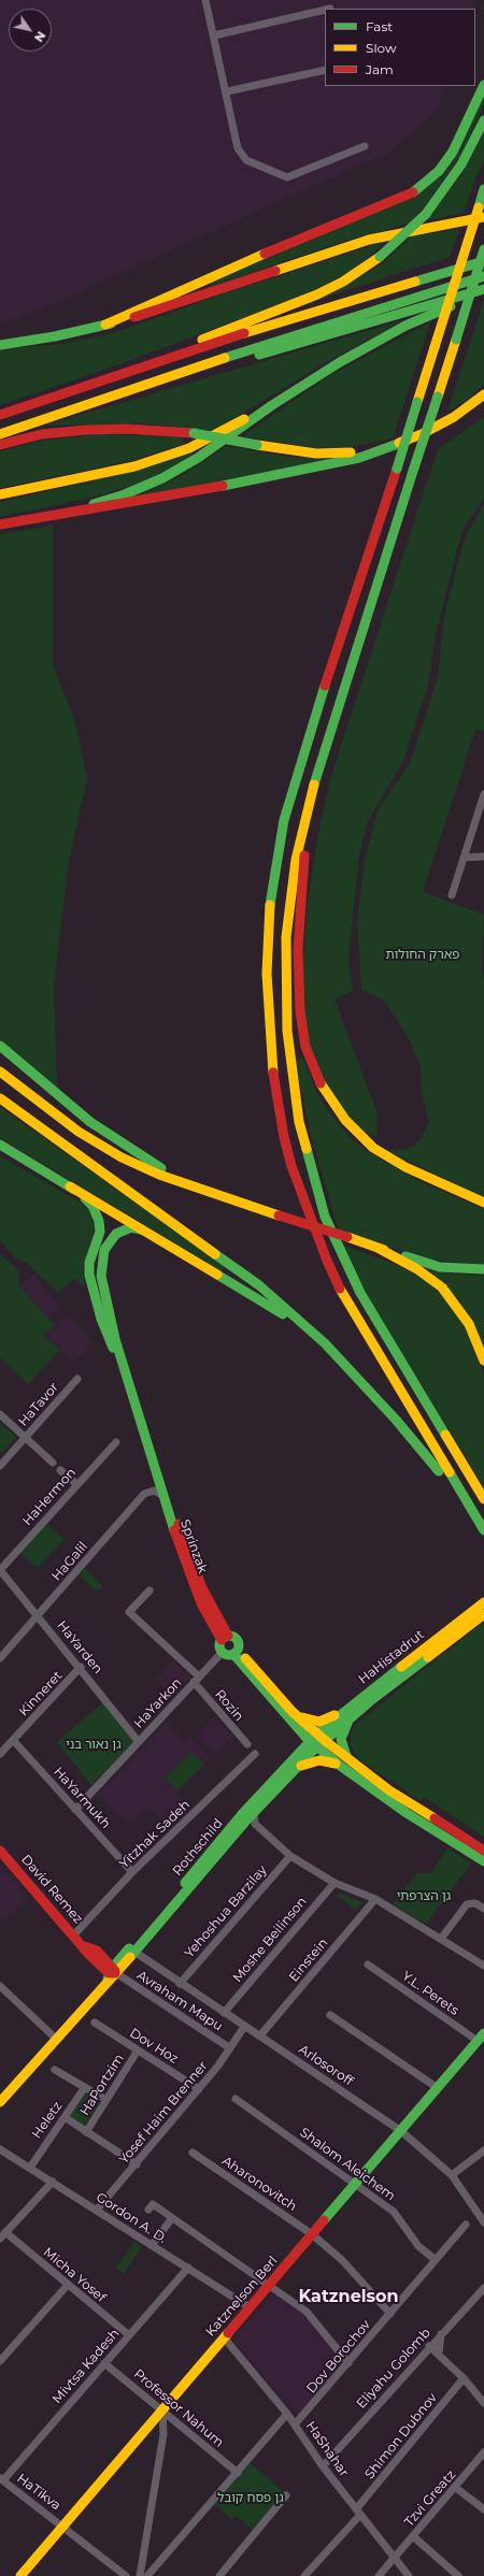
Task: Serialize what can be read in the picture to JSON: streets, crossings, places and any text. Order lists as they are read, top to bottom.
{
  "streets": {
    "main road": [
      "Sprinzak",
      "HaHistadrut",
      "Rothschild",
      "David Remez",
      "Katznelson Berl"
    ],
    "street": [
      "HaTavor",
      "HaHermon",
      "HaGalil",
      "HaYarden",
      "Kinneret",
      "HaYarkon",
      "Rozin",
      "HaYarmukh",
      "Yitzhak Sadeh",
      "Yehoshua Barzilay",
      "Moshe Beilinson",
      "Einstein",
      "Y.L. Perets",
      "Avraham Mapu",
      "Dov Hoz",
      "Arlosoroff",
      "HaPortzim",
      "Yosef Haim Brenner",
      "Heletz",
      "Shalom Aleichem",
      "Aharonovitch",
      "Gordon A. D.",
      "Micha Yosef",
      "Dov Borochov",
      "Mivtsa Kadesh",
      "Eliyahu Golomb",
      "Professor Nahum",
      "Shimon Dubnov",
      "HaShahar",
      "HaTikva",
      "Tzvi Greatz"
    ]
  },
  "crossings": [
    ["HaHermon", "HaYarden"],
    ["Sprinzak", "HaGalil"],
    ["Sprinzak", "HaYarkon"],
    ["HaGalil", "HaYarden"],
    ["HaYarden", "Kinneret"],
    ["HaYarden", "HaYarkon"],
    ["HaHistadrut", "Rothschild"],
    ["Kinneret", "HaYarmukh"],
    ["HaYarkon", "Rozin"],
    ["HaYarkon", "HaYarmukh"],
    ["HaYarmukh", "Yitzhak Sadeh"],
    ["Yitzhak Sadeh", "David Remez"],
    ["Rothschild", "David Remez"],
    ["Rothschild", "Avraham Mapu"],
    ["Rothschild", "Arlosoroff"],
    ["David Remez", "Avraham Mapu"],
    ["Yehoshua Barzilay", "Arlosoroff"],
    ["Moshe Beilinson", "Arlosoroff"],
    ["Einstein", "Arlosoroff"],
    ["Y.L. Perets", "Katznelson Berl"],
    ["Avraham Mapu", "Yosef Haim Brenner"],
    ["Dov Hoz", "HaPortzim"],
    ["Dov Hoz", "Yosef Haim Brenner"],
    ["Arlosoroff", "Yosef Haim Brenner"],
    ["Arlosoroff", "Katznelson Berl"],
    ["Yosef Haim Brenner", "Gordon A. D."],
    ["Heletz", "Gordon A. D."],
    ["Shalom Aleichem", "Katznelson Berl"],
    ["Shalom Aleichem", "Dov Borochov"],
    ["Aharonovitch", "Katznelson Berl"],
    ["Aharonovitch", "Dov Borochov"],
    ["Gordon A. D.", "Katznelson Berl"],
    ["Gordon A. D.", "Mivtsa Kadesh"],
    ["Micha Yosef", "Mivtsa Kadesh"],
    ["Katznelson Berl", "Professor Nahum"],
    ["Katznelson Berl", "HaShahar"],
    ["Katznelson Berl", "HaTikva"],
    ["Dov Borochov", "HaShahar"],
    ["Mivtsa Kadesh", "Professor Nahum"],
    ["Mivtsa Kadesh", "HaTikva"],
    ["Eliyahu Golomb", "HaShahar"],
    ["Shimon Dubnov", "HaShahar"],
    ["HaShahar", "Tzvi Greatz"]
  ],
  "districts": ["Katznelson"],
  "parks": [
    "פארק החולות",
    "גן נאור בני",
    "גן הצרפתי",
    "גן פסח קובל"
  ],
  "legend": ["Fast", "Slow", "Jam"],
  "north": "bottom right"
}
